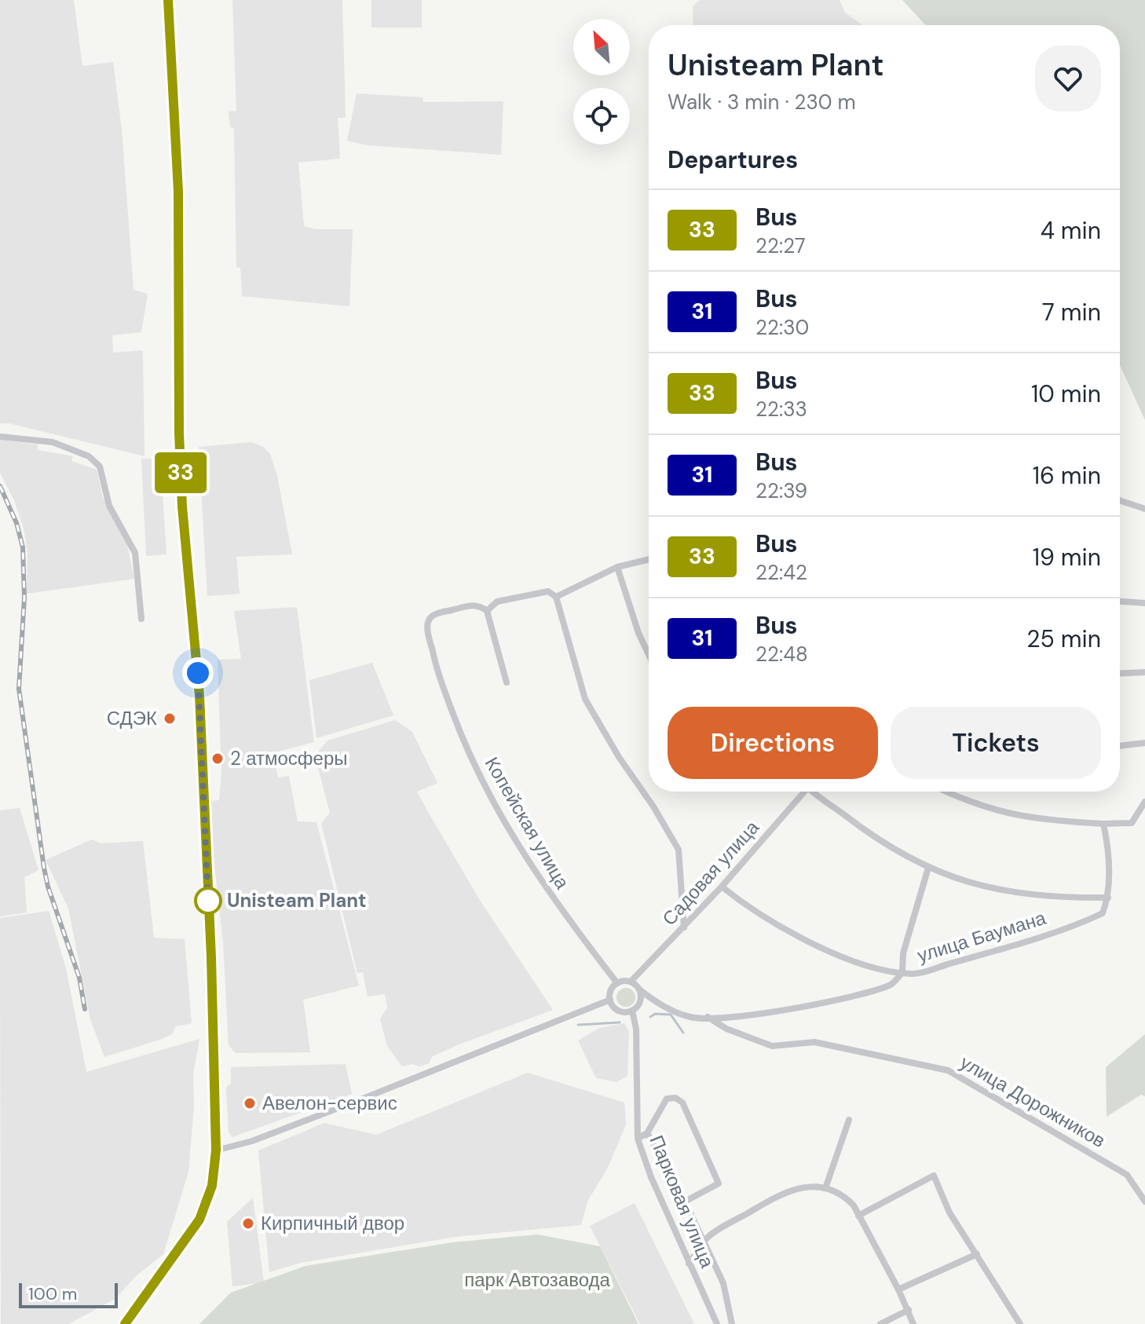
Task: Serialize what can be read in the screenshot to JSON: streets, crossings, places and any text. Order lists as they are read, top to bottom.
{
  "streets": {
    "street": [
      "Копейская улица",
      "Садовая улица",
      "улица Баумана",
      "улица Дорожников",
      "Парковая улица"
    ]
  },
  "crossings": [
    ["Копейская улица", "Садовая улица"],
    ["Копейская улица", "Парковая улица"],
    ["Садовая улица", "улица Баумана"],
    ["Садовая улица", "Парковая улица"]
  ],
  "parks": ["парк Автозавода"],
  "places": [
    "СДЭК",
    "2 атмосферы",
    "Unisteam Plant",
    "Авелон-сервис",
    "Кирпичный двор"
  ],
  "lines": ["bus line 33"],
  "scale_bar": "100 m",
  "north": "top left",
  "page": {
    "on_map": "33",
    "heading": [
      ["Unisteam Plant", "Walk · 3 min · 230 m"],
      "Departures"
    ],
    "list": [
      {
        "mark": "33",
        "name": "Bus",
        "note": "22:27",
        "value": "4 min"
      },
      {
        "mark": "31",
        "name": "Bus",
        "note": "22:30",
        "value": "7 min"
      },
      {
        "mark": "33",
        "name": "Bus",
        "note": "22:33",
        "value": "10 min"
      },
      {
        "mark": "31",
        "name": "Bus",
        "note": "22:39",
        "value": "16 min"
      },
      {
        "mark": "33",
        "name": "Bus",
        "note": "22:42",
        "value": "19 min"
      },
      {
        "mark": "31",
        "name": "Bus",
        "note": "22:48",
        "value": "25 min"
      }
    ],
    "buttons": ["Directions", "Tickets"],
    "scale": "100 m"
  }
}
